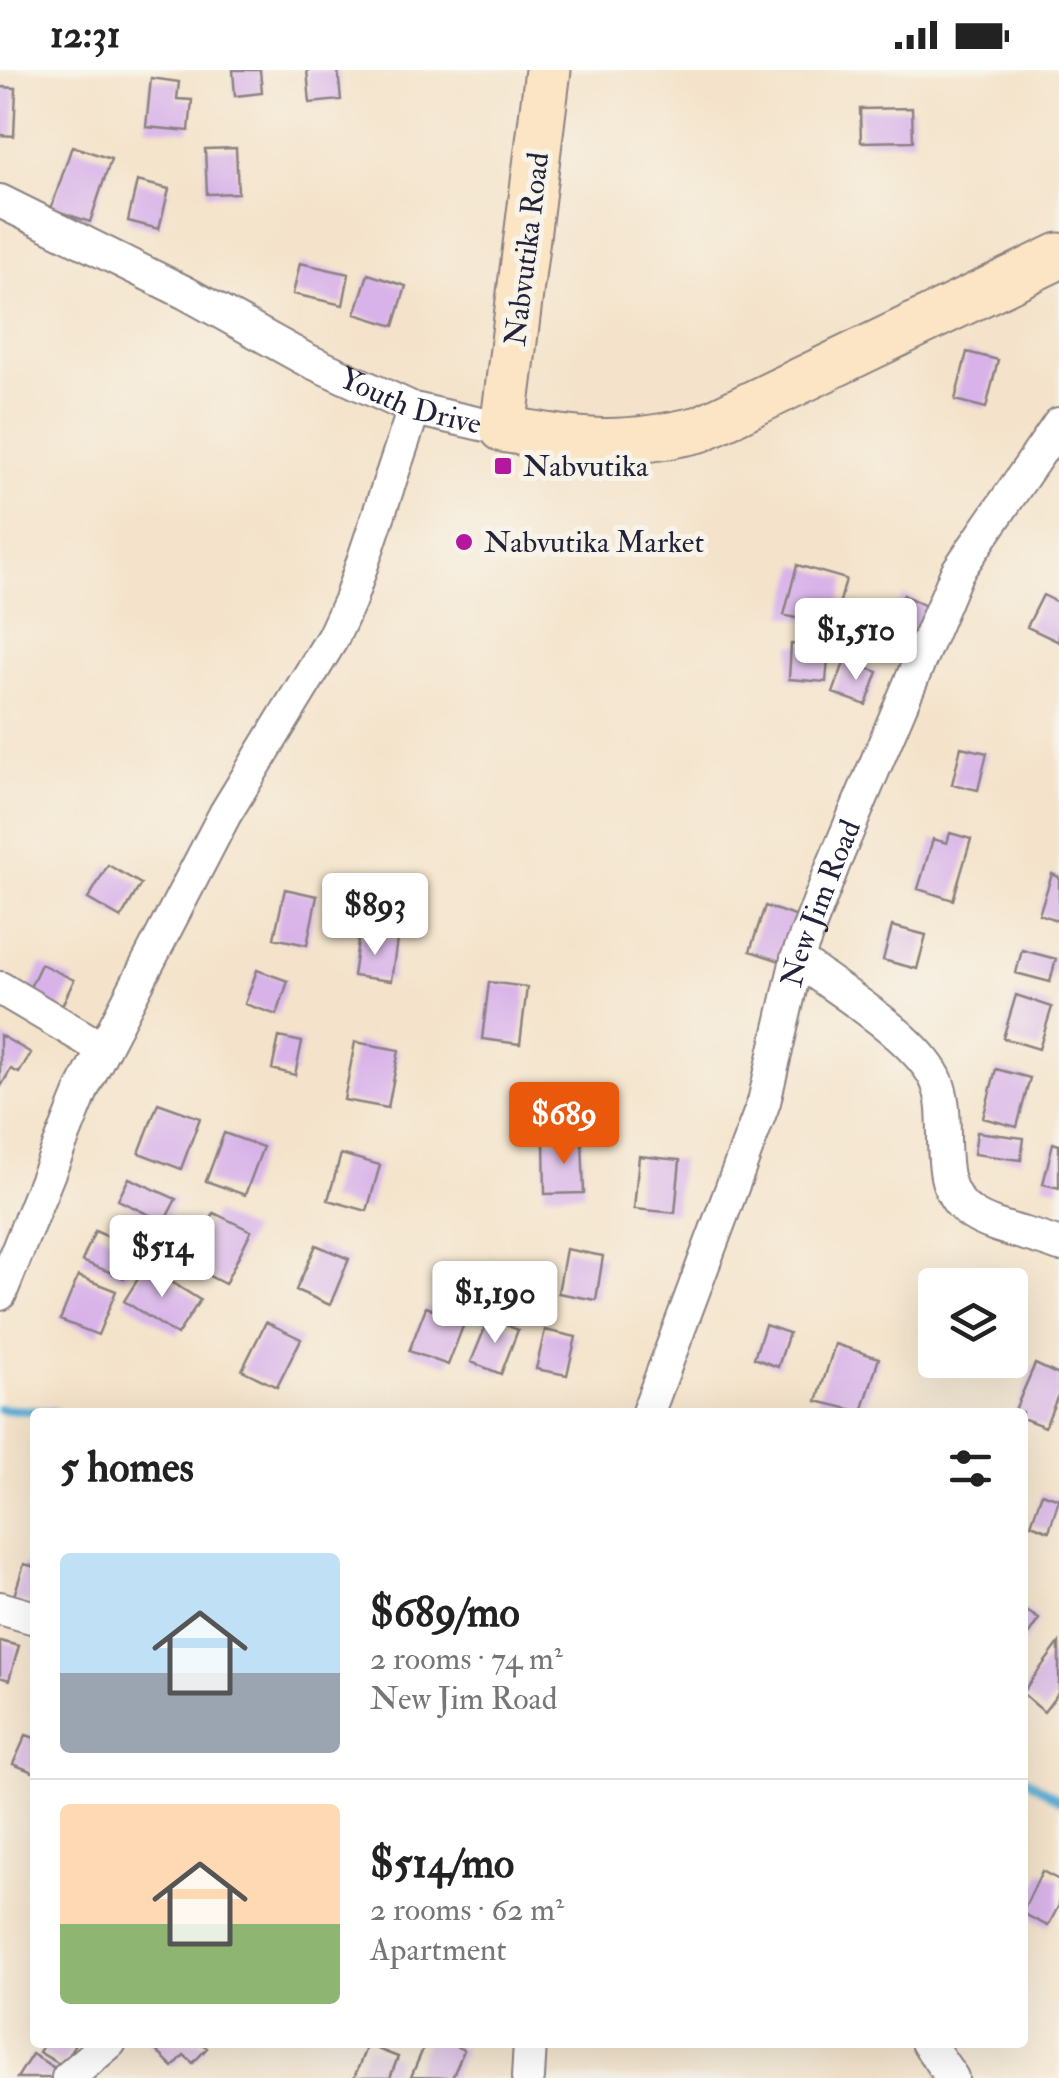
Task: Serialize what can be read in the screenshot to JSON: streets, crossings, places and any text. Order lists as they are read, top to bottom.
{
  "streets": {
    "street": ["Nabvutika Road", "Youth Drive", "New Jim Road"]
  },
  "crossings": [
    ["Nabvutika Road", "Youth Drive"]
  ],
  "places": {
    "transit": ["Nabvutika"],
    "other": ["Nabvutika Market"]
  },
  "page": {
    "status": "12:31",
    "price": [
      "$1,510",
      "$893",
      "$689",
      "$514",
      "$1,190"
    ],
    "heading": "5 homes",
    "list": [
      {
        "name": "$689/mo",
        "note": "2 rooms · 74 m² · New Jim Road"
      },
      {
        "name": "$514/mo",
        "note": "2 rooms · 62 m² · Apartment"
      }
    ]
  }
}
